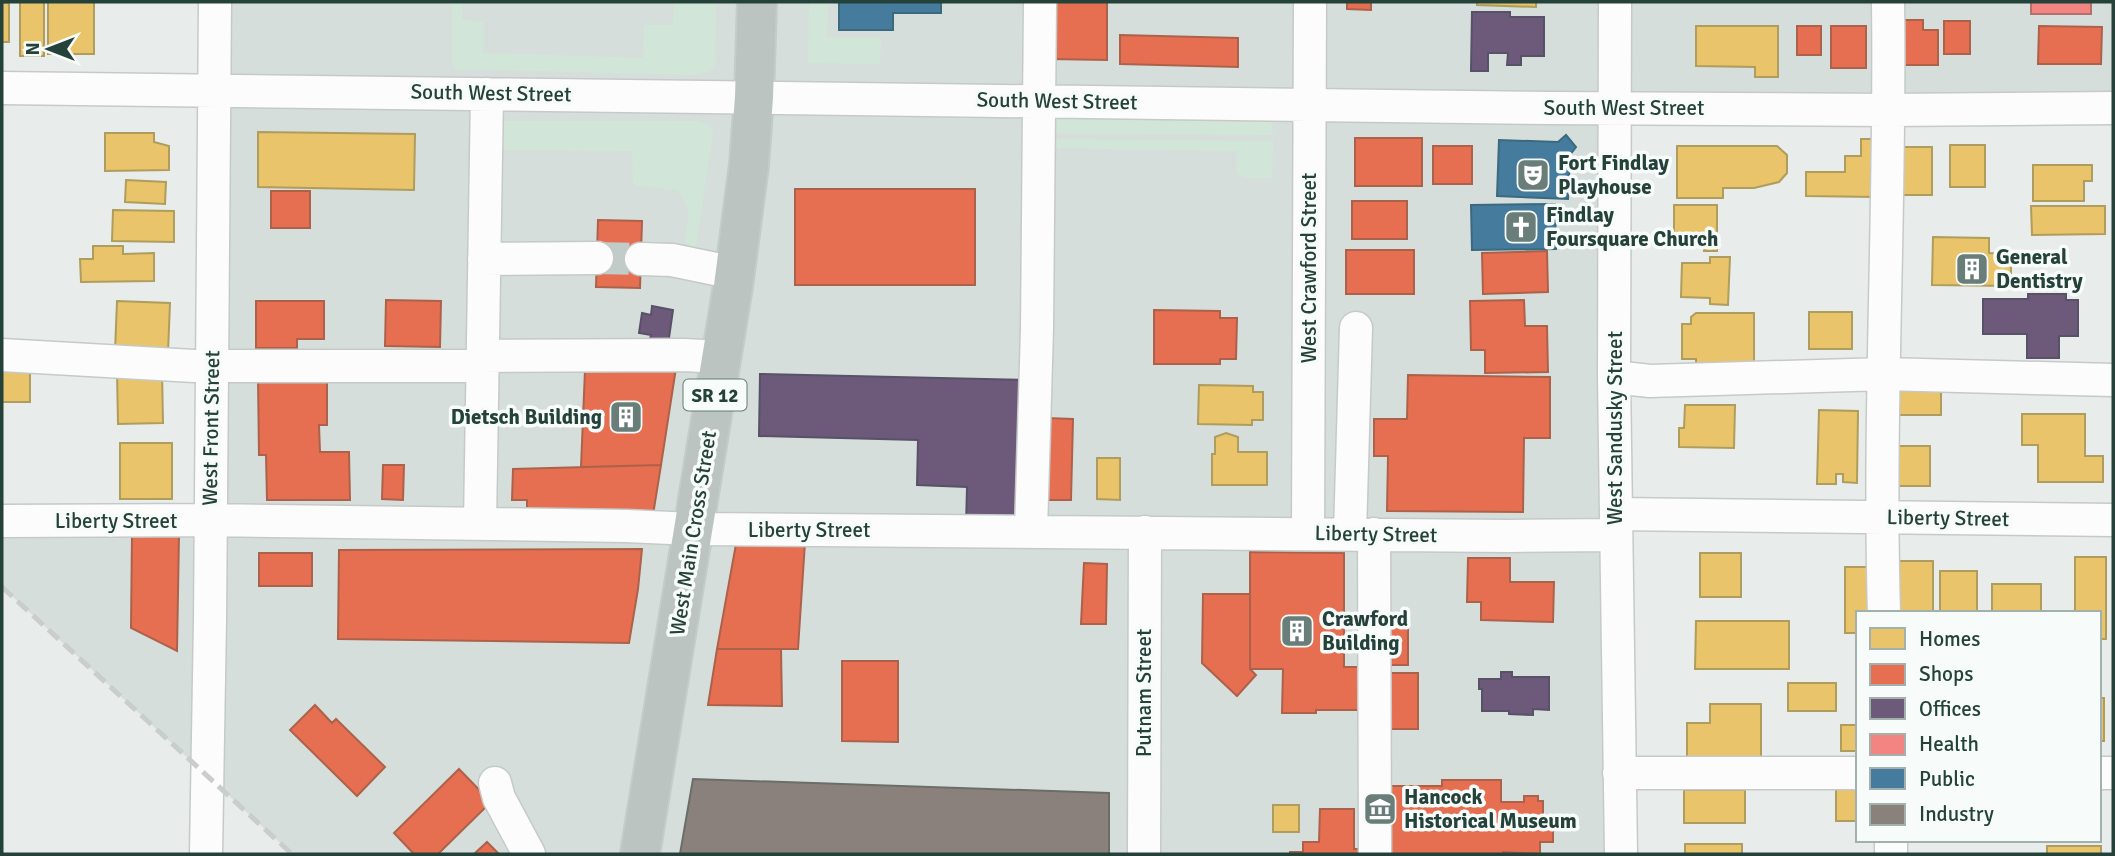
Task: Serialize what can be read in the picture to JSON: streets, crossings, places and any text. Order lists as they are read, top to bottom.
{
  "streets": {
    "highway": ["SR 12", "West Main Cross Street"],
    "street": [
      "South West Street",
      "West Crawford Street",
      "West Front Street",
      "West Sandusky Street",
      "Liberty Street",
      "Putnam Street"
    ]
  },
  "crossings": [
    ["South West Street", "West Crawford Street"],
    ["South West Street", "West Front Street"],
    ["South West Street", "West Sandusky Street"],
    ["South West Street", "West Main Cross Street"],
    ["West Crawford Street", "Liberty Street"],
    ["West Front Street", "Liberty Street"],
    ["West Sandusky Street", "Liberty Street"],
    ["Liberty Street", "West Main Cross Street"],
    ["Liberty Street", "Putnam Street"]
  ],
  "places": {
    "theatre": ["Fort Findlay Playhouse"],
    "church": ["Findlay Foursquare Church"],
    "building": ["General Dentistry", "Dietsch Building", "Crawford Building"],
    "museum": ["Hancock Historical Museum"]
  },
  "legend": [
    "Homes",
    "Shops",
    "Offices",
    "Health",
    "Public",
    "Industry"
  ],
  "north": "left"
}
